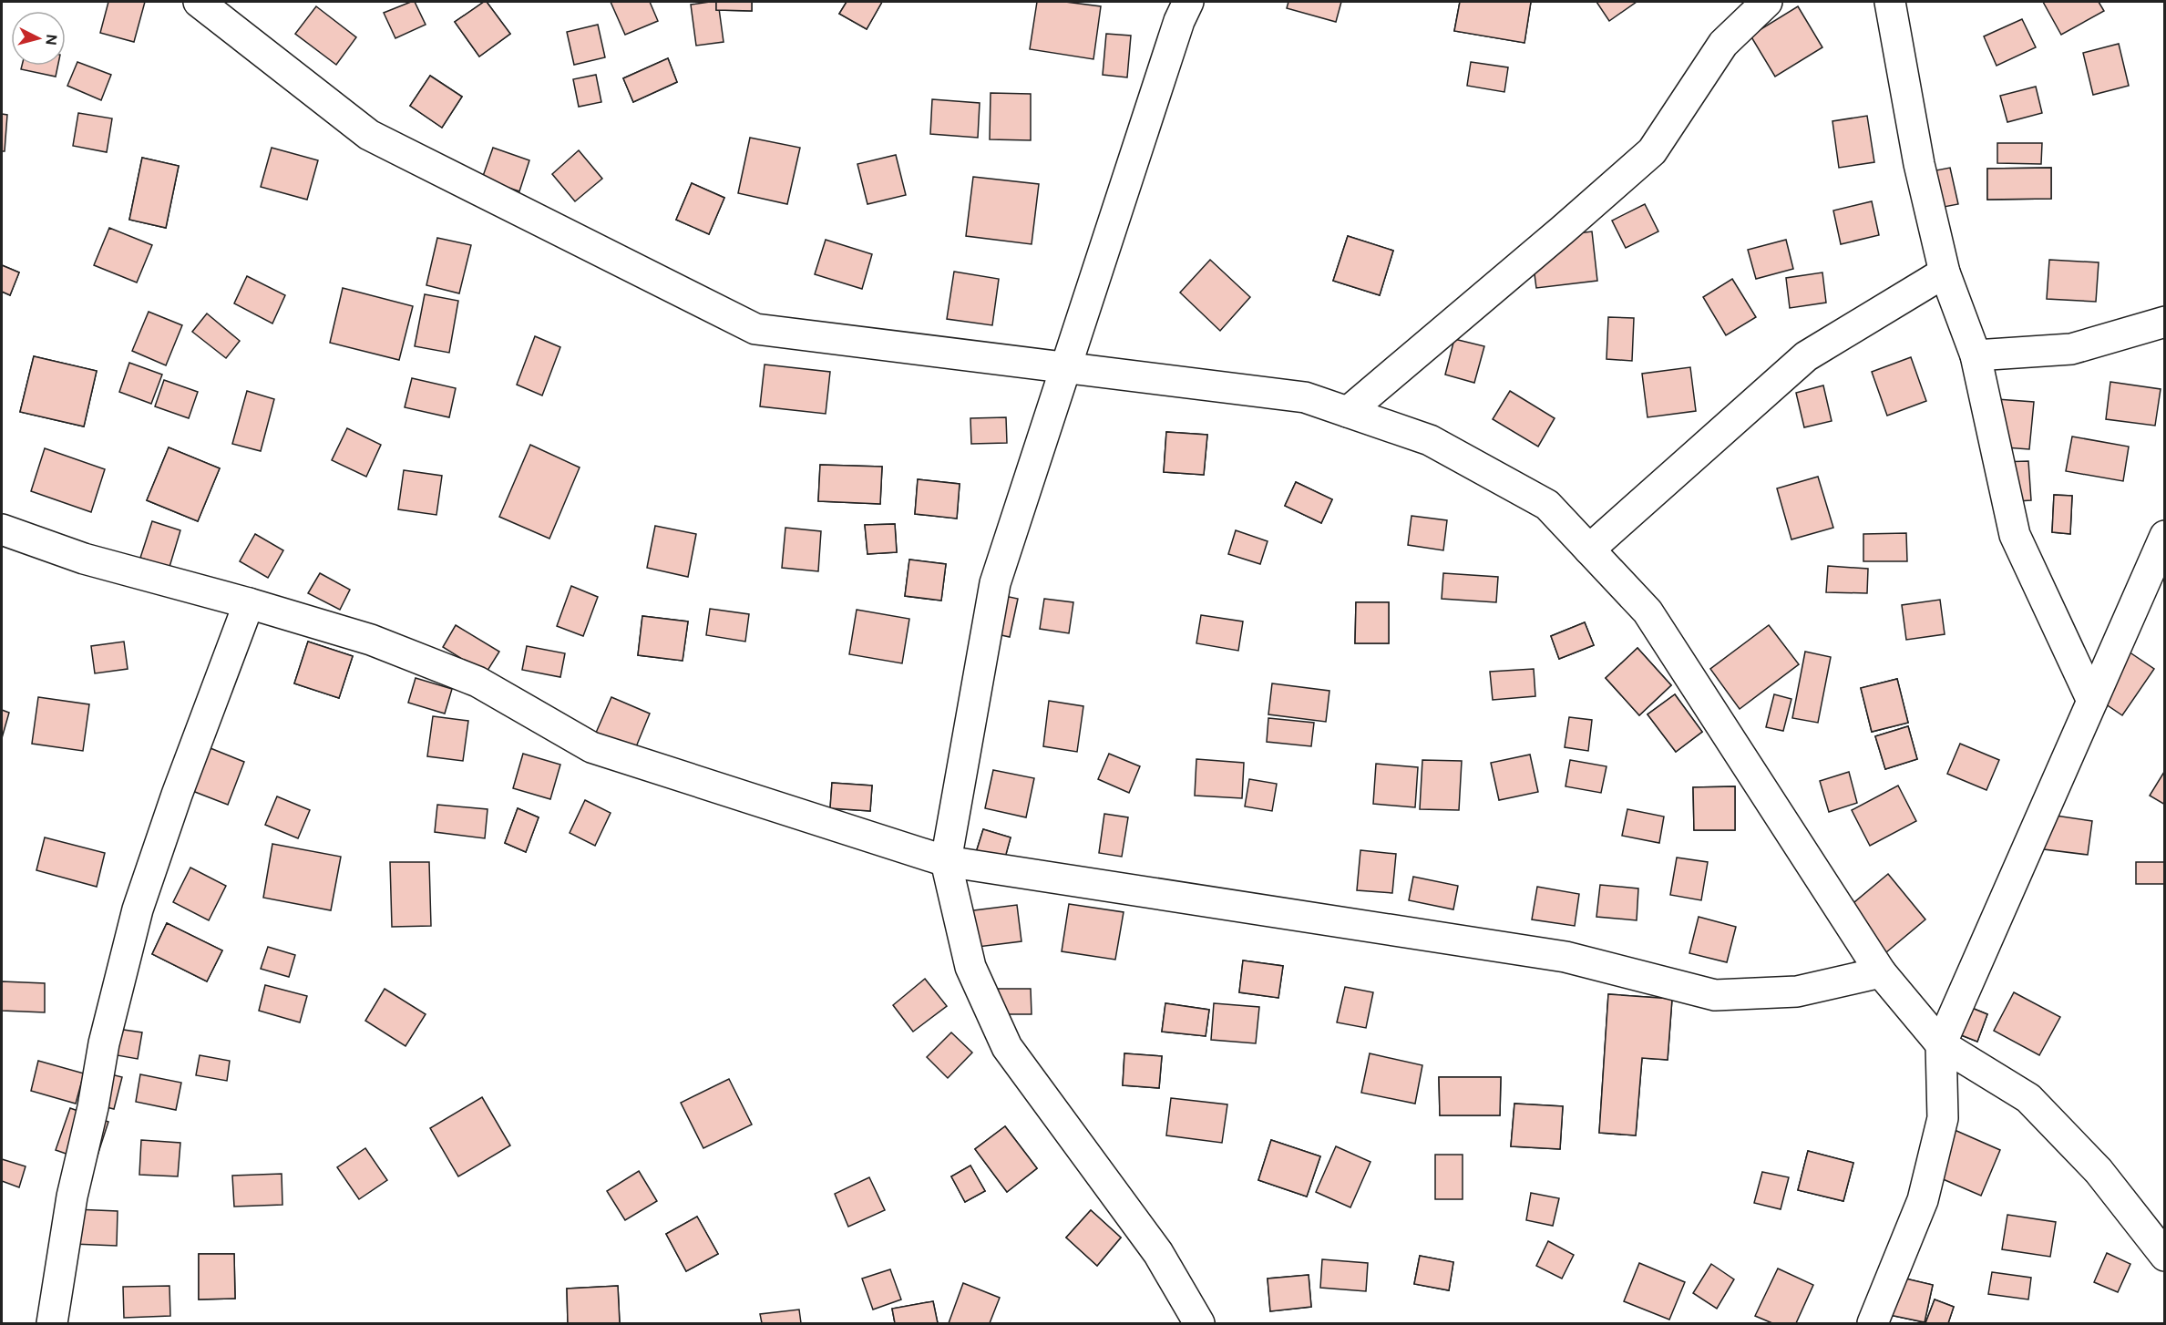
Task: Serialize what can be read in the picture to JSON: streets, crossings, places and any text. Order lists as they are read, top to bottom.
{
  "north": "right"
}
